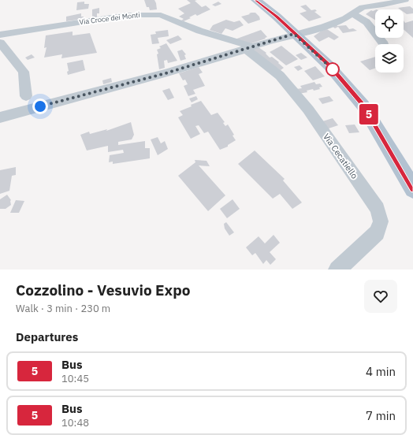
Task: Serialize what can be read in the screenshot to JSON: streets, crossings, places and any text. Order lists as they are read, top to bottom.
{
  "streets": {
    "street": ["Via Croce dei Monti", "Via Cecatiello"]
  },
  "crossings": [
    ["Via Croce dei Monti", "Via Cecatiello"]
  ],
  "lines": ["bus line 5"],
  "page": {
    "on_map": "5",
    "heading": [
      ["Cozzolino - Vesuvio Expo", "Walk · 3 min · 230 m"],
      "Departures"
    ],
    "list": [
      {
        "mark": "5",
        "name": "Bus",
        "note": "10:45",
        "value": "4 min"
      },
      {
        "mark": "5",
        "name": "Bus",
        "note": "10:48",
        "value": "7 min"
      }
    ]
  }
}
